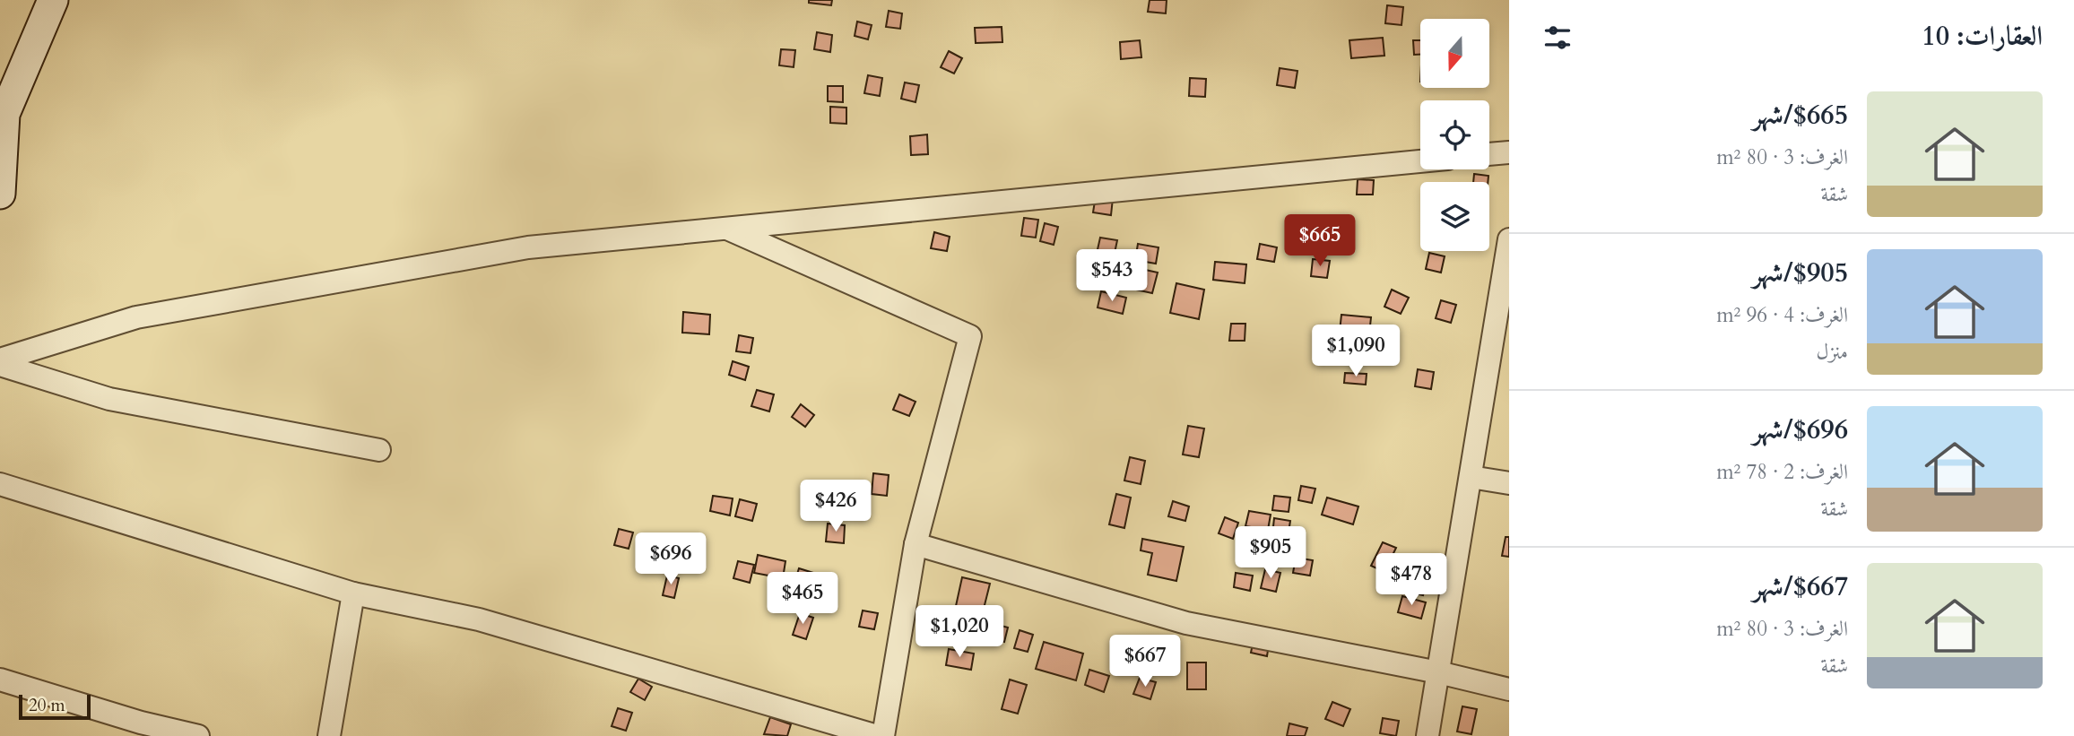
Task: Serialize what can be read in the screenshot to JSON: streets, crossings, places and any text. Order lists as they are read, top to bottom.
{
  "scale_bar": "20 m",
  "north": "bottom",
  "page": {
    "heading": "العقارات: 10",
    "list": [
      {
        "name": "$665/شهر",
        "note": "الغرف: 3 · 80 m² · شقة"
      },
      {
        "name": "$905/شهر",
        "note": "الغرف: 4 · 96 m² · منزل"
      },
      {
        "name": "$696/شهر",
        "note": "الغرف: 2 · 78 m² · شقة"
      },
      {
        "name": "$667/شهر",
        "note": "الغرف: 3 · 80 m² · شقة"
      }
    ],
    "price": [
      "$665",
      "$543",
      "$1,090",
      "$426",
      "$905",
      "$696",
      "$478",
      "$465",
      "$1,020",
      "$667"
    ],
    "scale": "20 m"
  }
}
